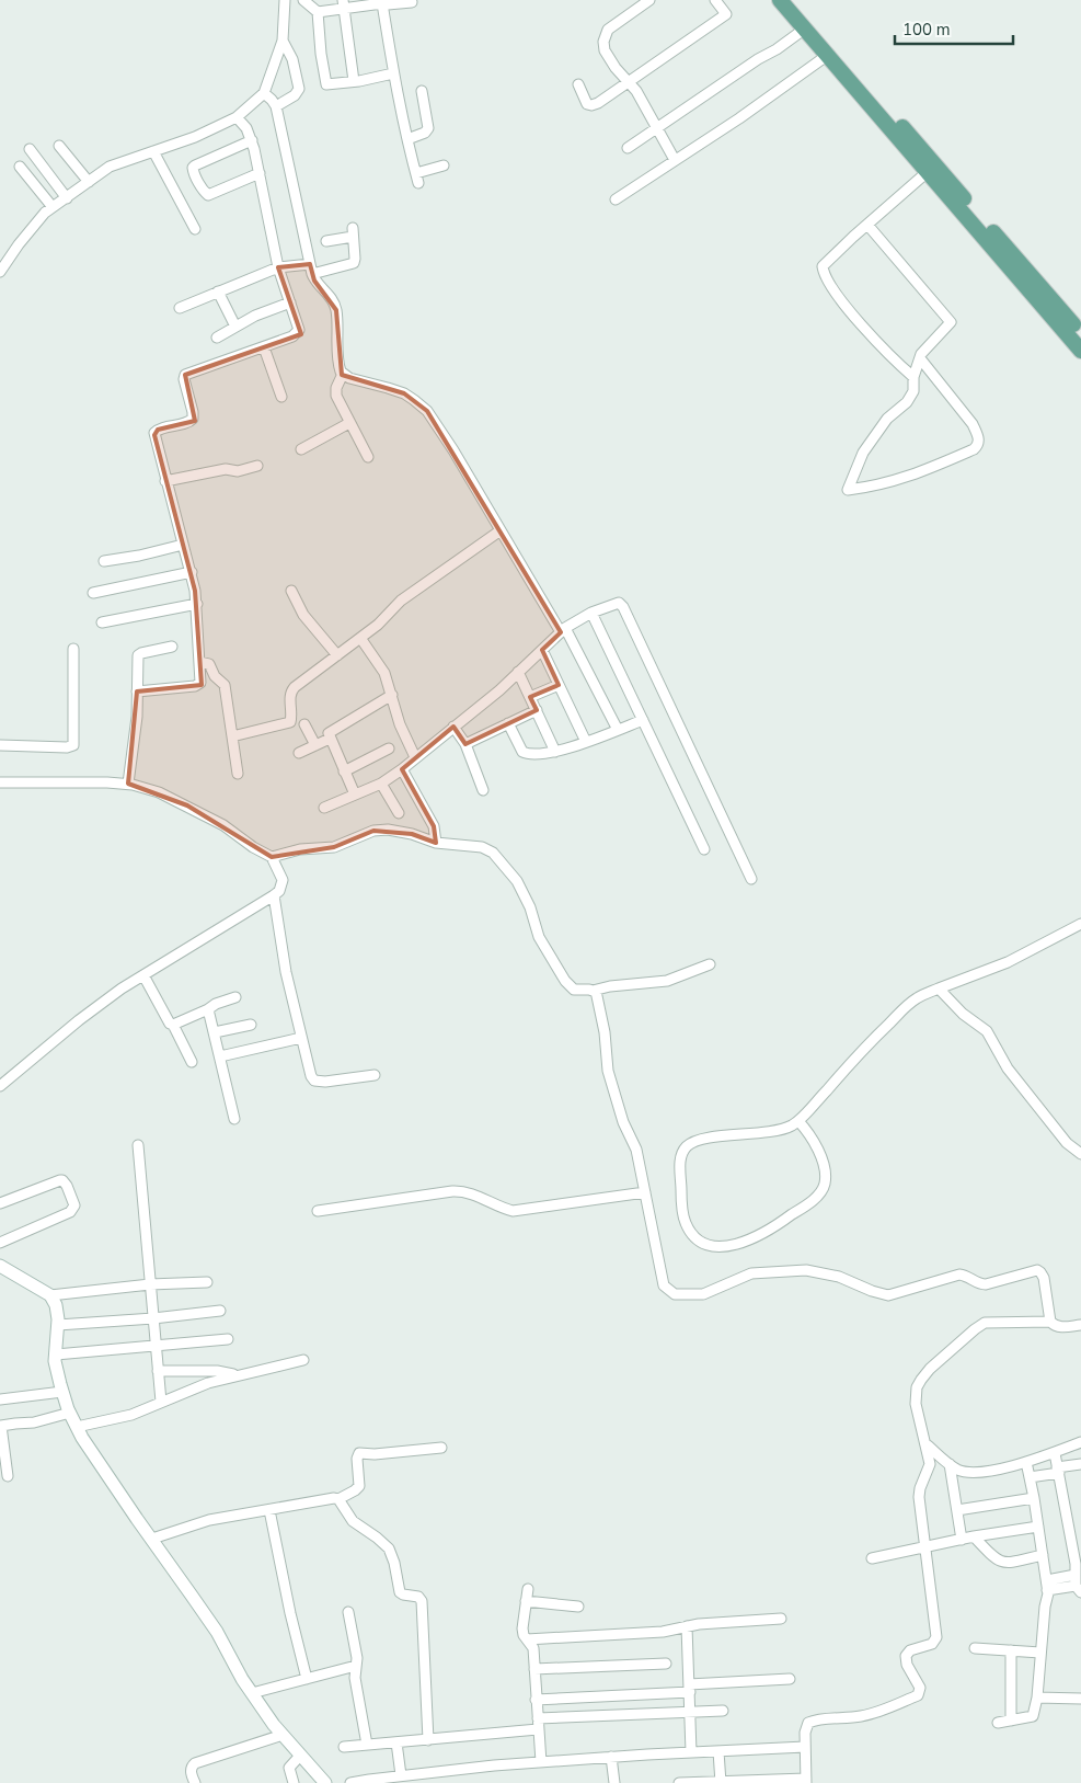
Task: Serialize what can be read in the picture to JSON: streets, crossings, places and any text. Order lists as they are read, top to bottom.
{
  "scale_bar": "100 m"
}
